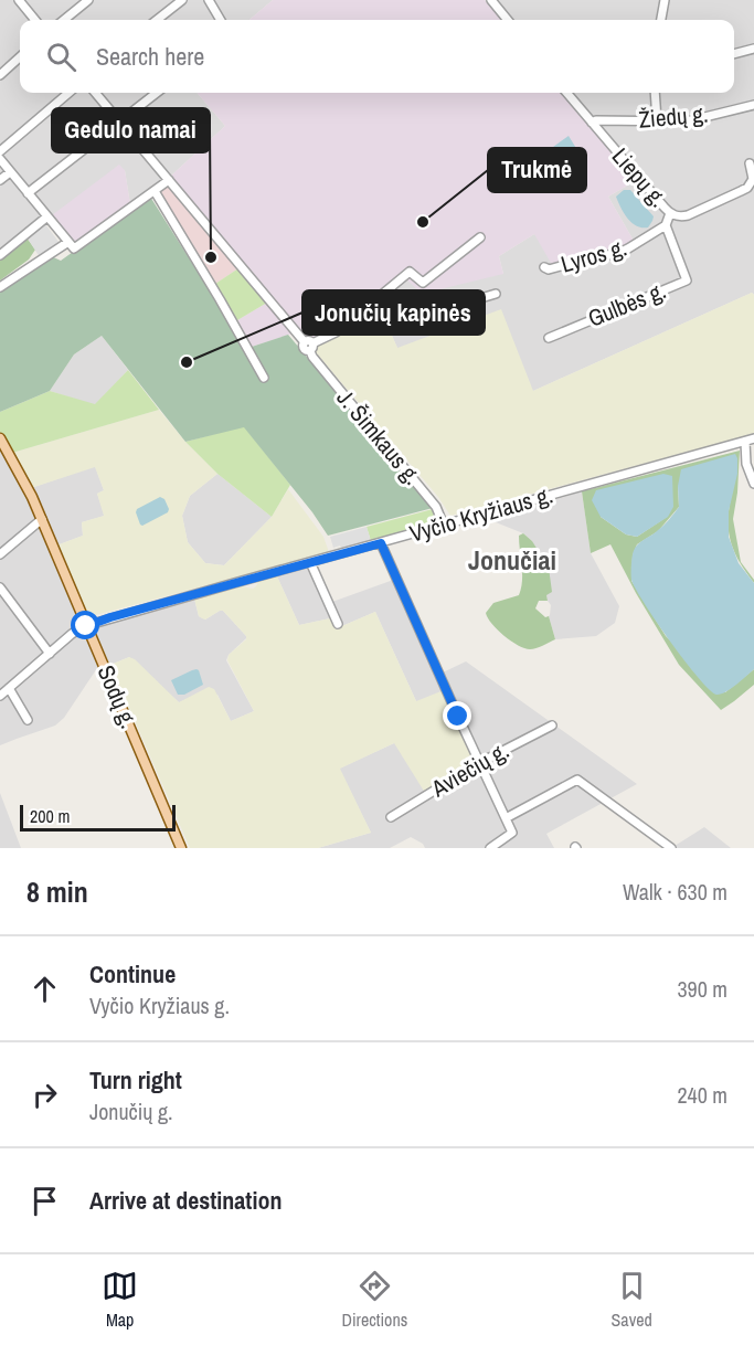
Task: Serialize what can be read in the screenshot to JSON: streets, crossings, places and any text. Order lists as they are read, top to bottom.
{
  "streets": {
    "main road": ["Sodų g."],
    "street": [
      "Žiedų g.",
      "Liepų g.",
      "Lyros g.",
      "Gulbės g.",
      "J. Šimkaus g.",
      "Vyčio Kryžiaus g.",
      "Aviečių g."
    ]
  },
  "crossings": [
    ["Žiedų g.", "Liepų g."],
    ["Lyros g.", "Gulbės g."],
    ["J. Šimkaus g.", "Vyčio Kryžiaus g."],
    ["Vyčio Kryžiaus g.", "Sodų g."]
  ],
  "districts": ["Jonučiai"],
  "places": ["Trukmė", "Gedulo namai", "Jonučių kapinės"],
  "scale_bar": "200 m",
  "page": {
    "search": "Search here",
    "scale": "200 m",
    "heading": ["8 min", "Walk · 630 m"],
    "list": [
      ["Continue", "Vyčio Kryžiaus g.", "390 m"],
      ["Turn right", "Jonučių g.", "240 m"],
      "Arrive at destination"
    ],
    "nav": ["Map", "Directions", "Saved"]
  }
}
